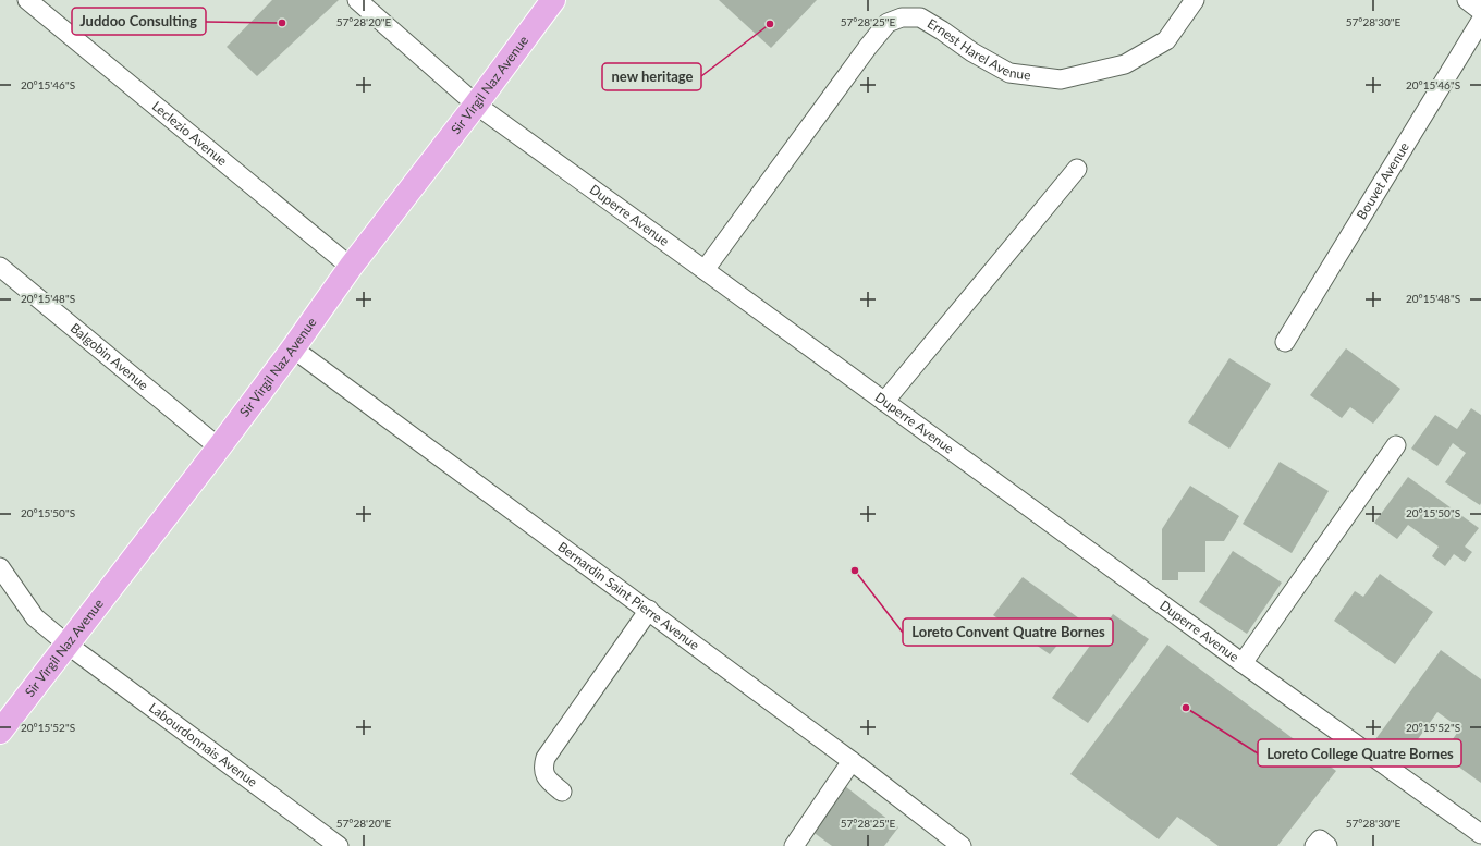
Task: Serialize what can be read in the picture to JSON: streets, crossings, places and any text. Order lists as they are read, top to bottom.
{
  "streets": {
    "main road": ["Sir Virgil Naz Avenue"],
    "street": [
      "Ernest Harel Avenue",
      "Leclezio Avenue",
      "Bouvet Avenue",
      "Duperre Avenue",
      "Balgobin Avenue",
      "Bernardin Saint Pierre Avenue",
      "Labourdonnais Avenue"
    ]
  },
  "crossings": [
    ["Ernest Harel Avenue", "Duperre Avenue"],
    ["Sir Virgil Naz Avenue", "Leclezio Avenue"],
    ["Sir Virgil Naz Avenue", "Duperre Avenue"],
    ["Sir Virgil Naz Avenue", "Balgobin Avenue"],
    ["Sir Virgil Naz Avenue", "Bernardin Saint Pierre Avenue"],
    ["Sir Virgil Naz Avenue", "Labourdonnais Avenue"]
  ],
  "places": [
    "Juddoo Consulting",
    "new heritage",
    "Loreto Convent Quatre Bornes",
    "Loreto College Quatre Bornes"
  ],
  "coordinates": [
    "57°28'20\"E",
    "57°28'25\"E",
    "57°28'30\"E",
    "20°15'46\"S",
    "20°15'48\"S",
    "20°15'50\"S",
    "20°15'52\"S"
  ]
}
